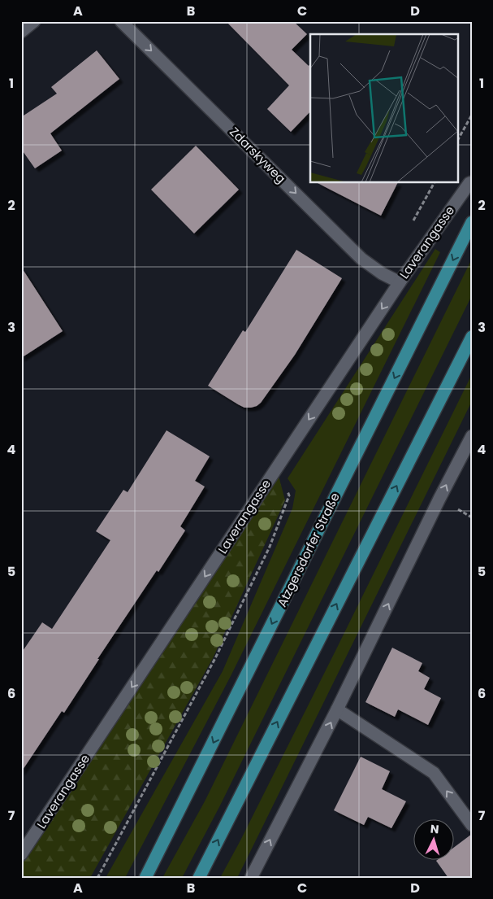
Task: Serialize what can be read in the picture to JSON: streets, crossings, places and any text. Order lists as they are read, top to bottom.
{
  "streets": {
    "main road": ["Atzgersdorfer Straße"],
    "street": ["Zdarskyweg", "Laverangasse"]
  },
  "crossings": [
    ["Zdarskyweg", "Laverangasse"]
  ],
  "one_way": ["Zdarskyweg", "Laverangasse"],
  "north": "top",
  "grid": {
    "columns": [
      "A",
      "B",
      "C",
      "D"
    ],
    "rows": [
      "1",
      "2",
      "3",
      "4",
      "5",
      "6",
      "7"
    ]
  }
}
